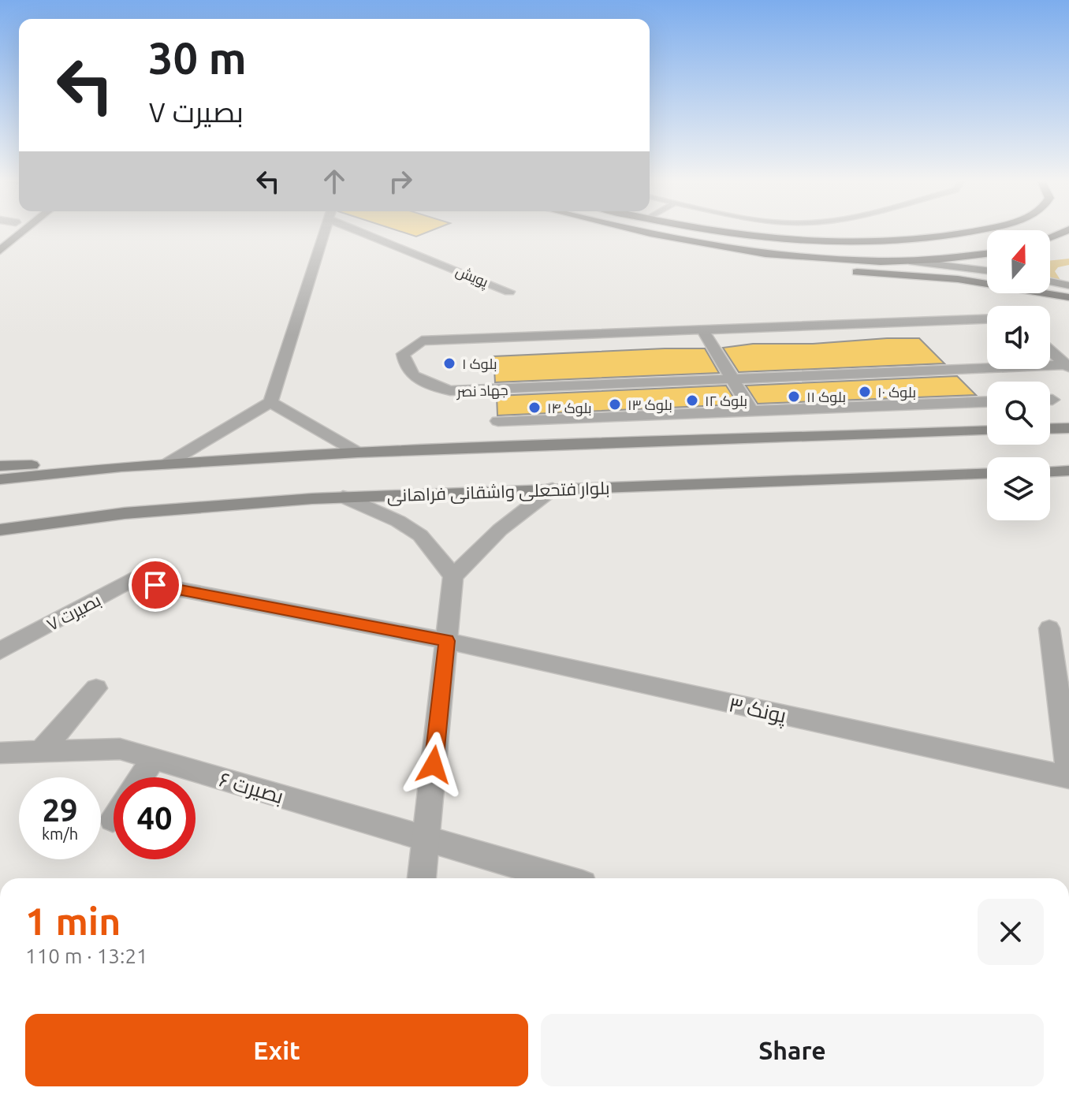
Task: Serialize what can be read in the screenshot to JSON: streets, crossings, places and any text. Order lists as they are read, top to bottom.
{
  "streets": {
    "main road": ["بلوار فتحعلی واشقانی فراهانی"],
    "street": [
      "پویش",
      "جهاد نصر",
      "بصیرت ۷",
      "پونک ۳",
      "بصیرت ۶"
    ]
  },
  "crossings": [
    ["بصیرت ۷", "پونک ۳"]
  ],
  "places": [
    "بلوک ۱",
    "بلوک ۱۰",
    "بلوک ۱۱",
    "بلوک ۱۲",
    "بلوک ۱۳",
    "بلوک ۱۴"
  ],
  "north": "top",
  "page": {
    "turn": ["30 m", "بصیرت ۷"],
    "speed": "29 km/h",
    "limit": "40",
    "heading": ["1 min", "110 m · 13:21"],
    "buttons": ["Exit", "Share"]
  }
}
